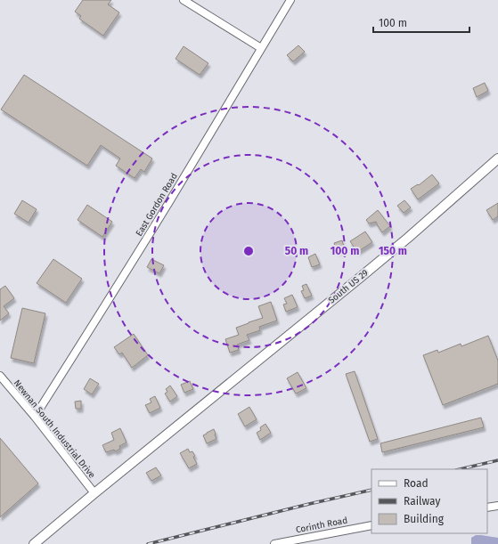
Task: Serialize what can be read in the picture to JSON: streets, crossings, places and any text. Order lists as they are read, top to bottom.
{
  "streets": {
    "main road": ["South US 29"],
    "street": ["East Gordon Road", "Newnan South Industrial Drive", "Corinth Road"]
  },
  "crossings": [
    ["East Gordon Road", "Newnan South Industrial Drive"],
    ["South US 29", "Newnan South Industrial Drive"]
  ],
  "legend": ["Road", "Railway", "Building"],
  "scale_bar": "100 m",
  "rings": ["50 m", "100 m", "150 m"]
}
